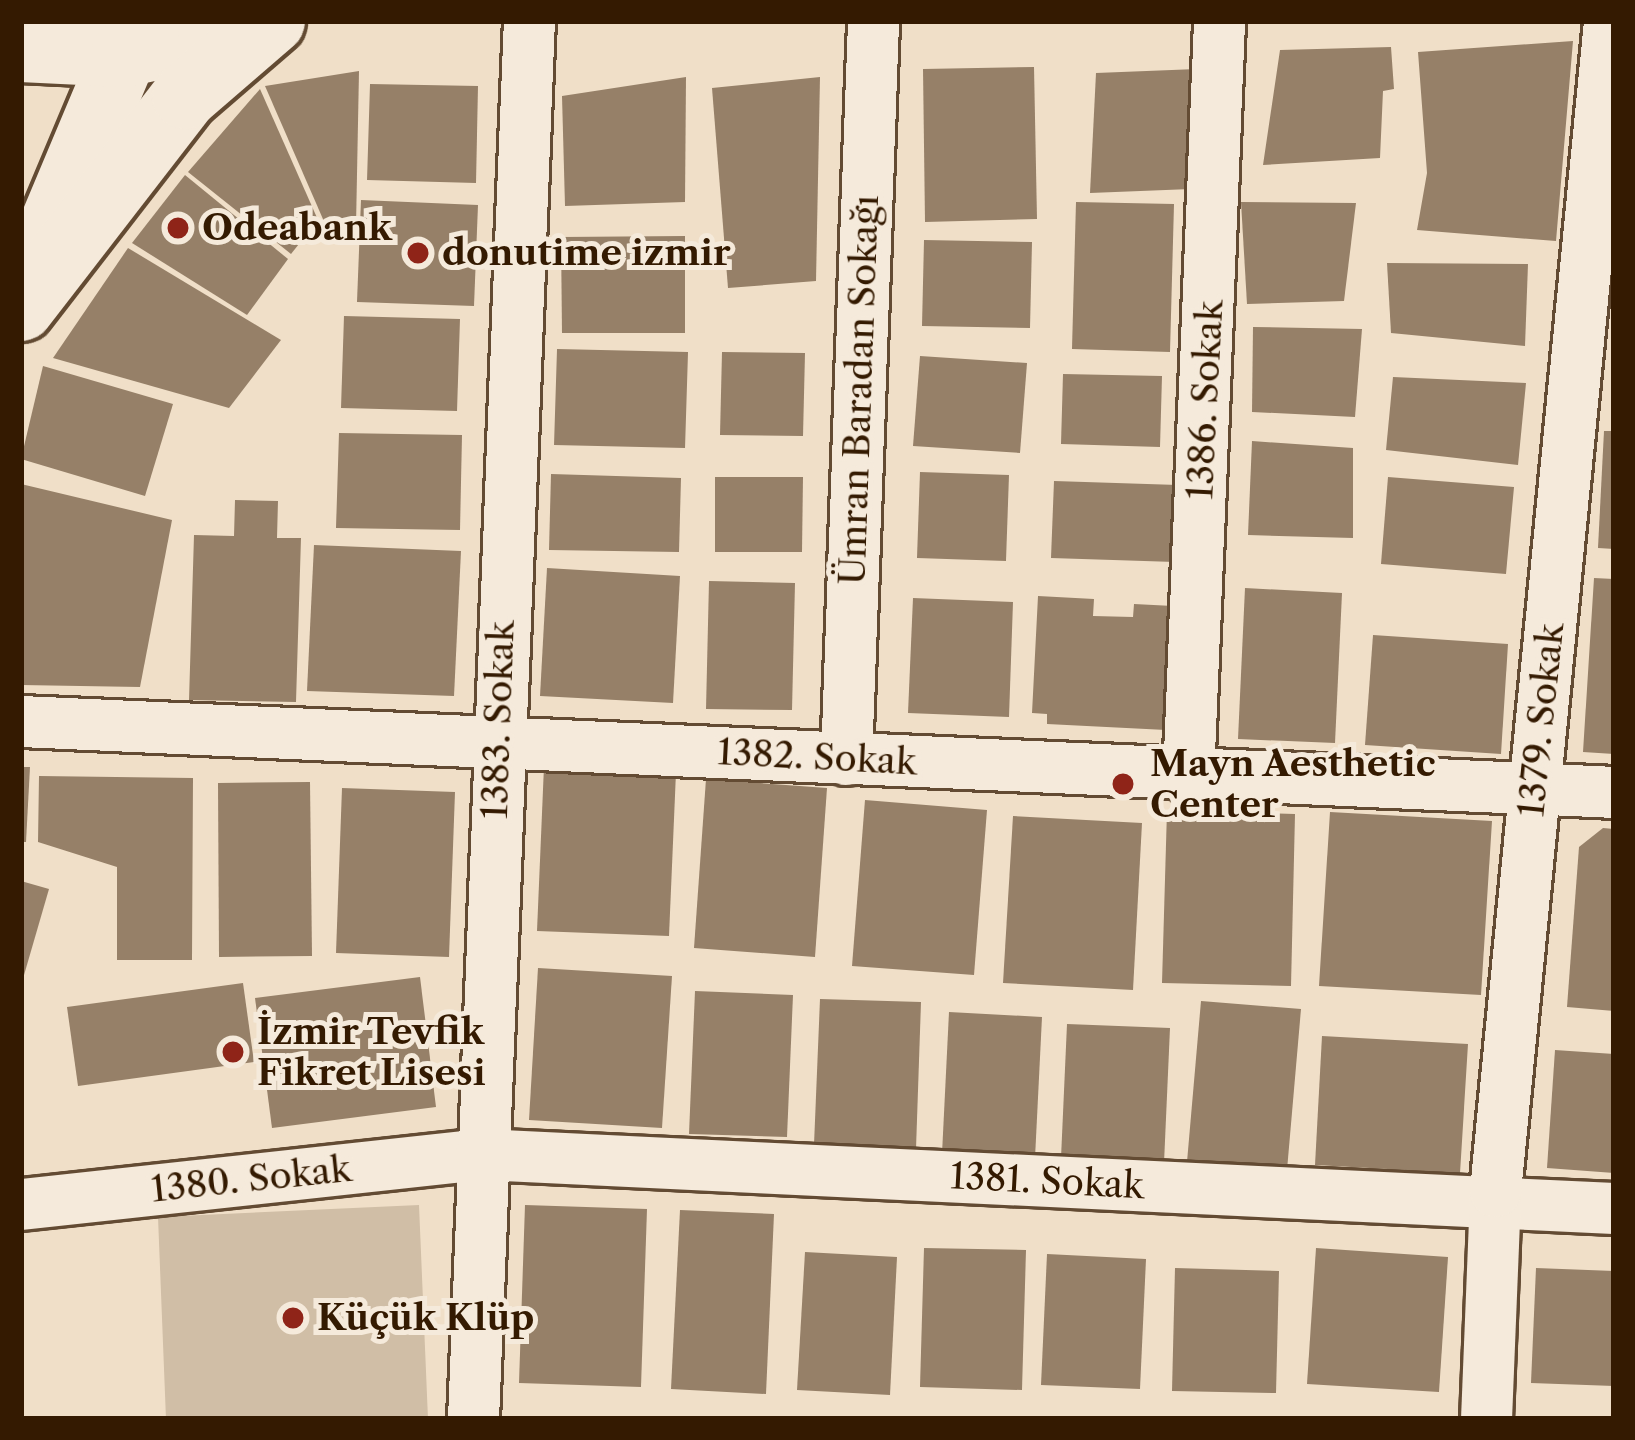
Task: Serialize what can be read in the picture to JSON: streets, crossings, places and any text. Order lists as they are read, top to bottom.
{
  "streets": {
    "street": [
      "Ümran Baradan Sokağı",
      "1386. Sokak",
      "1383. Sokak",
      "1379. Sokak",
      "1382. Sokak",
      "1380. Sokak",
      "1381. Sokak"
    ]
  },
  "crossings": [
    ["Ümran Baradan Sokağı", "1382. Sokak"],
    ["1386. Sokak", "1382. Sokak"],
    ["1383. Sokak", "1382. Sokak"],
    ["1383. Sokak", "1380. Sokak"],
    ["1383. Sokak", "1381. Sokak"],
    ["1379. Sokak", "1382. Sokak"],
    ["1379. Sokak", "1381. Sokak"],
    ["1380. Sokak", "1381. Sokak"]
  ],
  "places": [
    "Odeabank",
    "donutime izmir",
    "Mayn Aesthetic Center",
    "İzmir Tevfik Fikret Lisesi",
    "Küçük Klüp"
  ]
}
